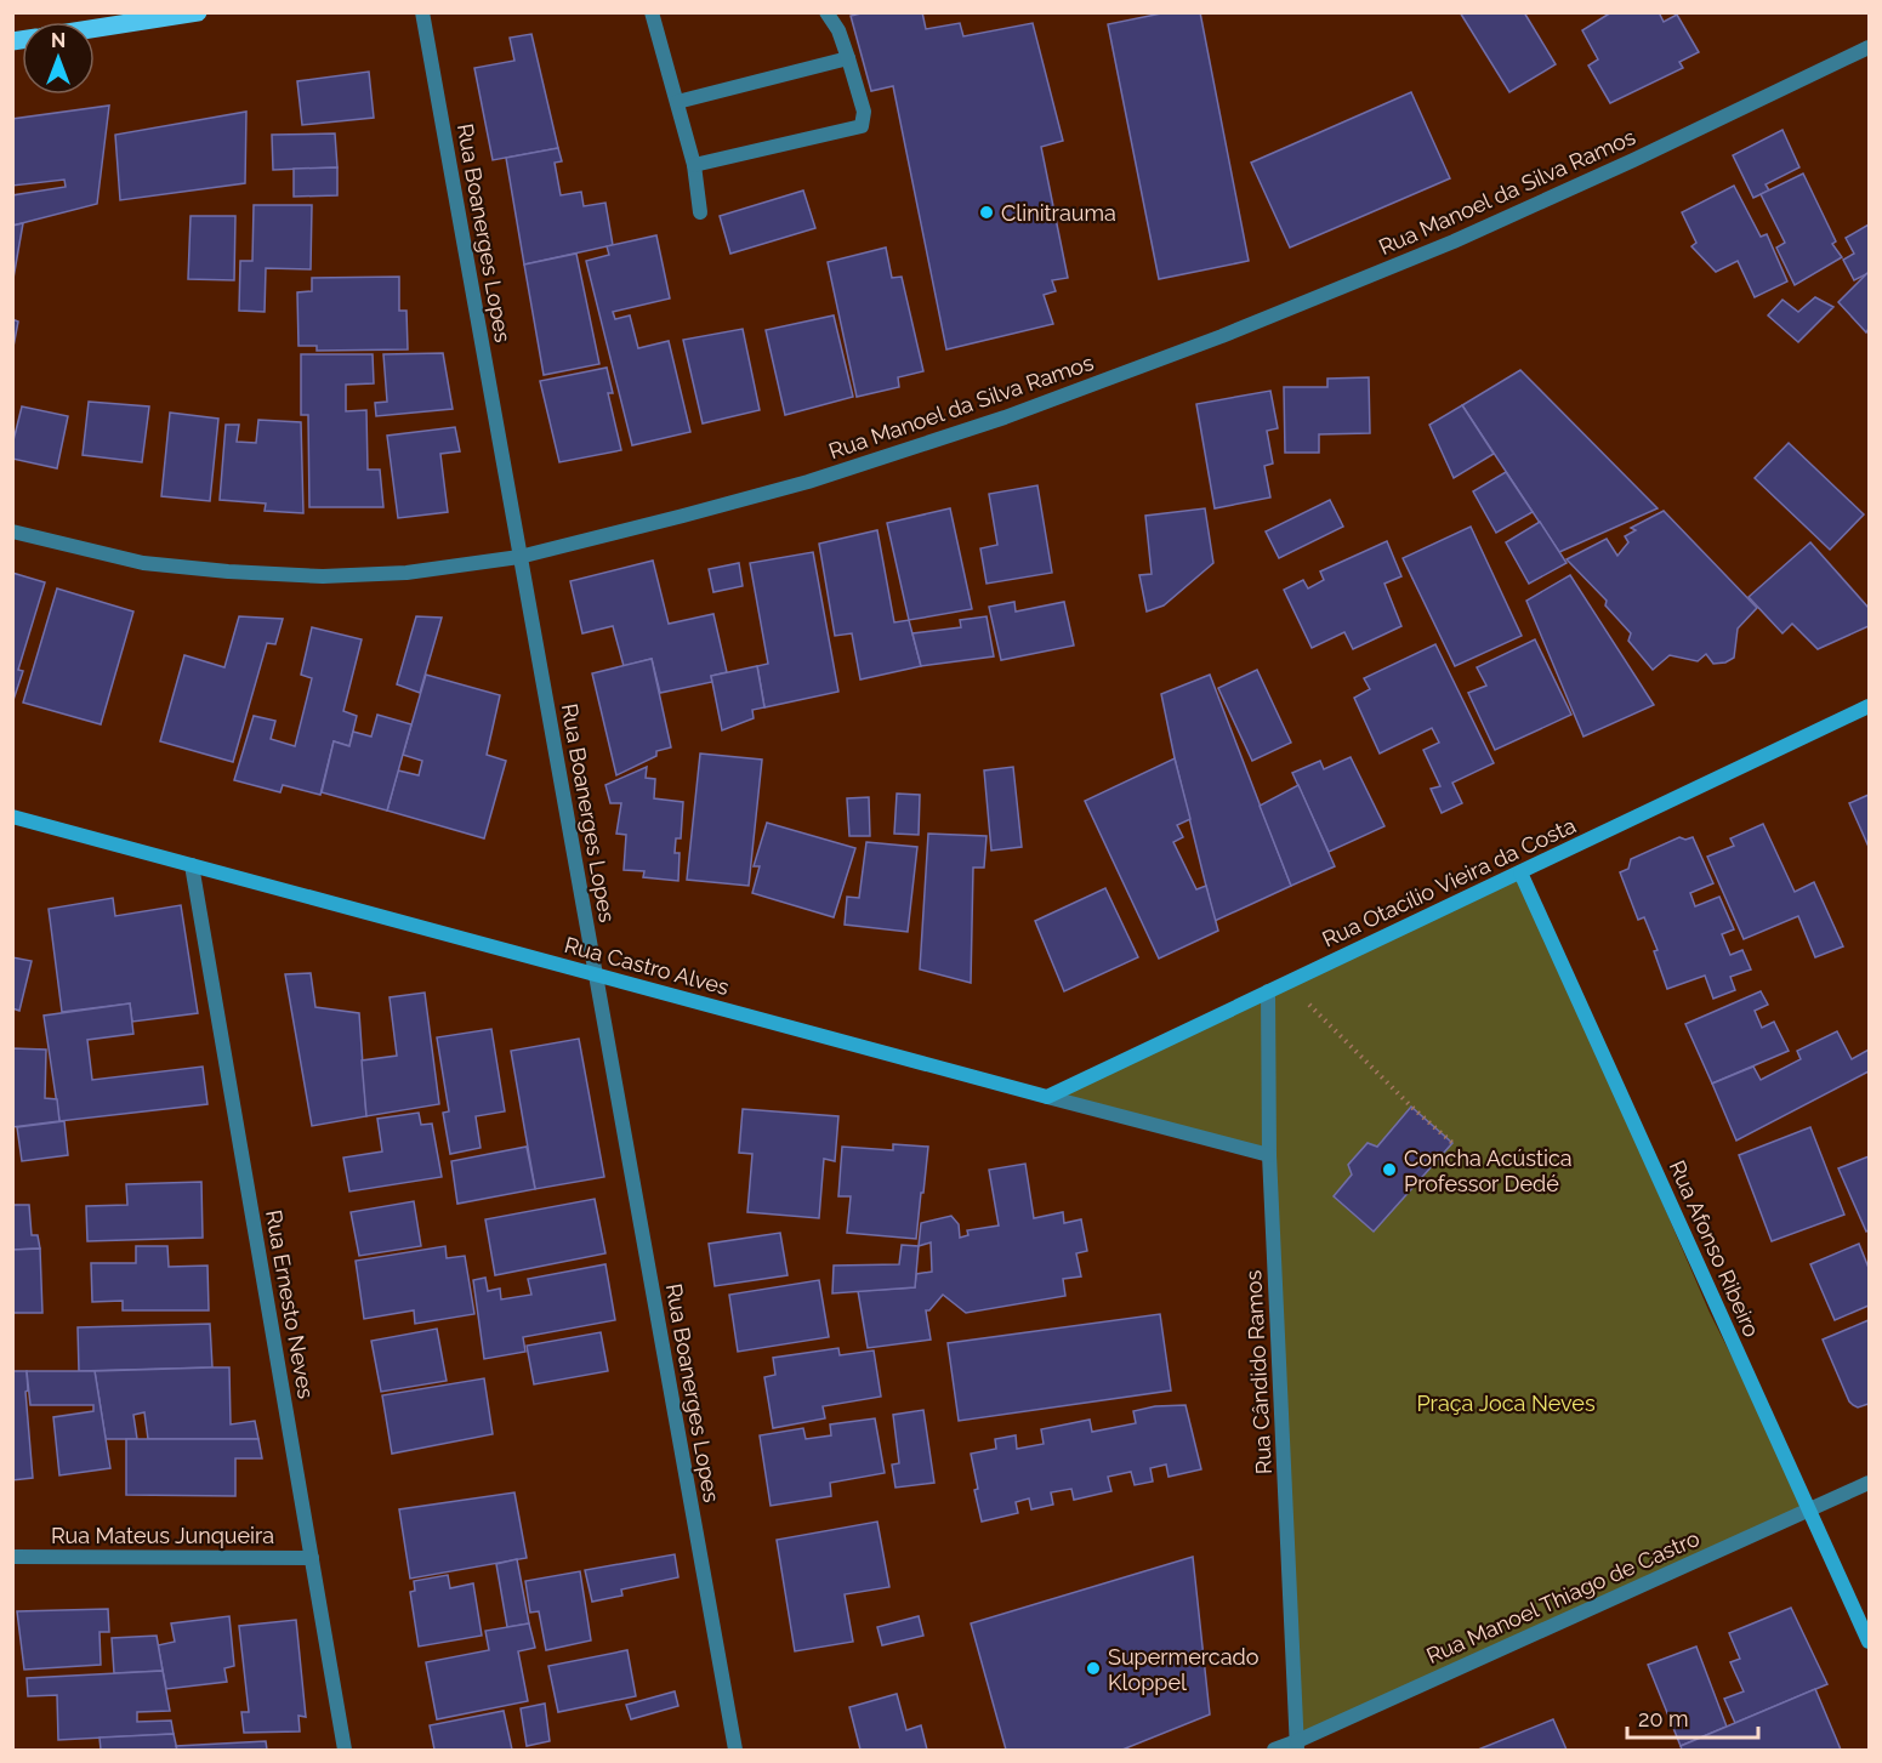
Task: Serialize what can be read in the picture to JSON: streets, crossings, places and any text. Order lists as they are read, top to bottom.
{
  "streets": {
    "main road": ["Rua Otacílio Vieira da Costa", "Rua Castro Alves", "Rua Afonso Ribeiro"],
    "street": [
      "Rua Manoel da Silva Ramos",
      "Rua Boanerges Lopes",
      "Rua Ernesto Neves",
      "Rua Cândido Ramos",
      "Rua Mateus Junqueira",
      "Rua Manoel Thiago de Castro"
    ]
  },
  "crossings": [
    ["Rua Manoel da Silva Ramos", "Rua Boanerges Lopes"],
    ["Rua Boanerges Lopes", "Rua Castro Alves"],
    ["Rua Otacílio Vieira da Costa", "Rua Castro Alves"],
    ["Rua Otacílio Vieira da Costa", "Rua Afonso Ribeiro"],
    ["Rua Otacílio Vieira da Costa", "Rua Cândido Ramos"],
    ["Rua Castro Alves", "Rua Ernesto Neves"],
    ["Rua Castro Alves", "Rua Cândido Ramos"],
    ["Rua Afonso Ribeiro", "Rua Manoel Thiago de Castro"],
    ["Rua Ernesto Neves", "Rua Mateus Junqueira"],
    ["Rua Cândido Ramos", "Rua Manoel Thiago de Castro"]
  ],
  "parks": ["Praça Joca Neves"],
  "places": ["Clinitrauma", "Concha Acústica Professor Dedé", "Supermercado Kloppel"],
  "scale_bar": "20 m",
  "north": "top"
}
